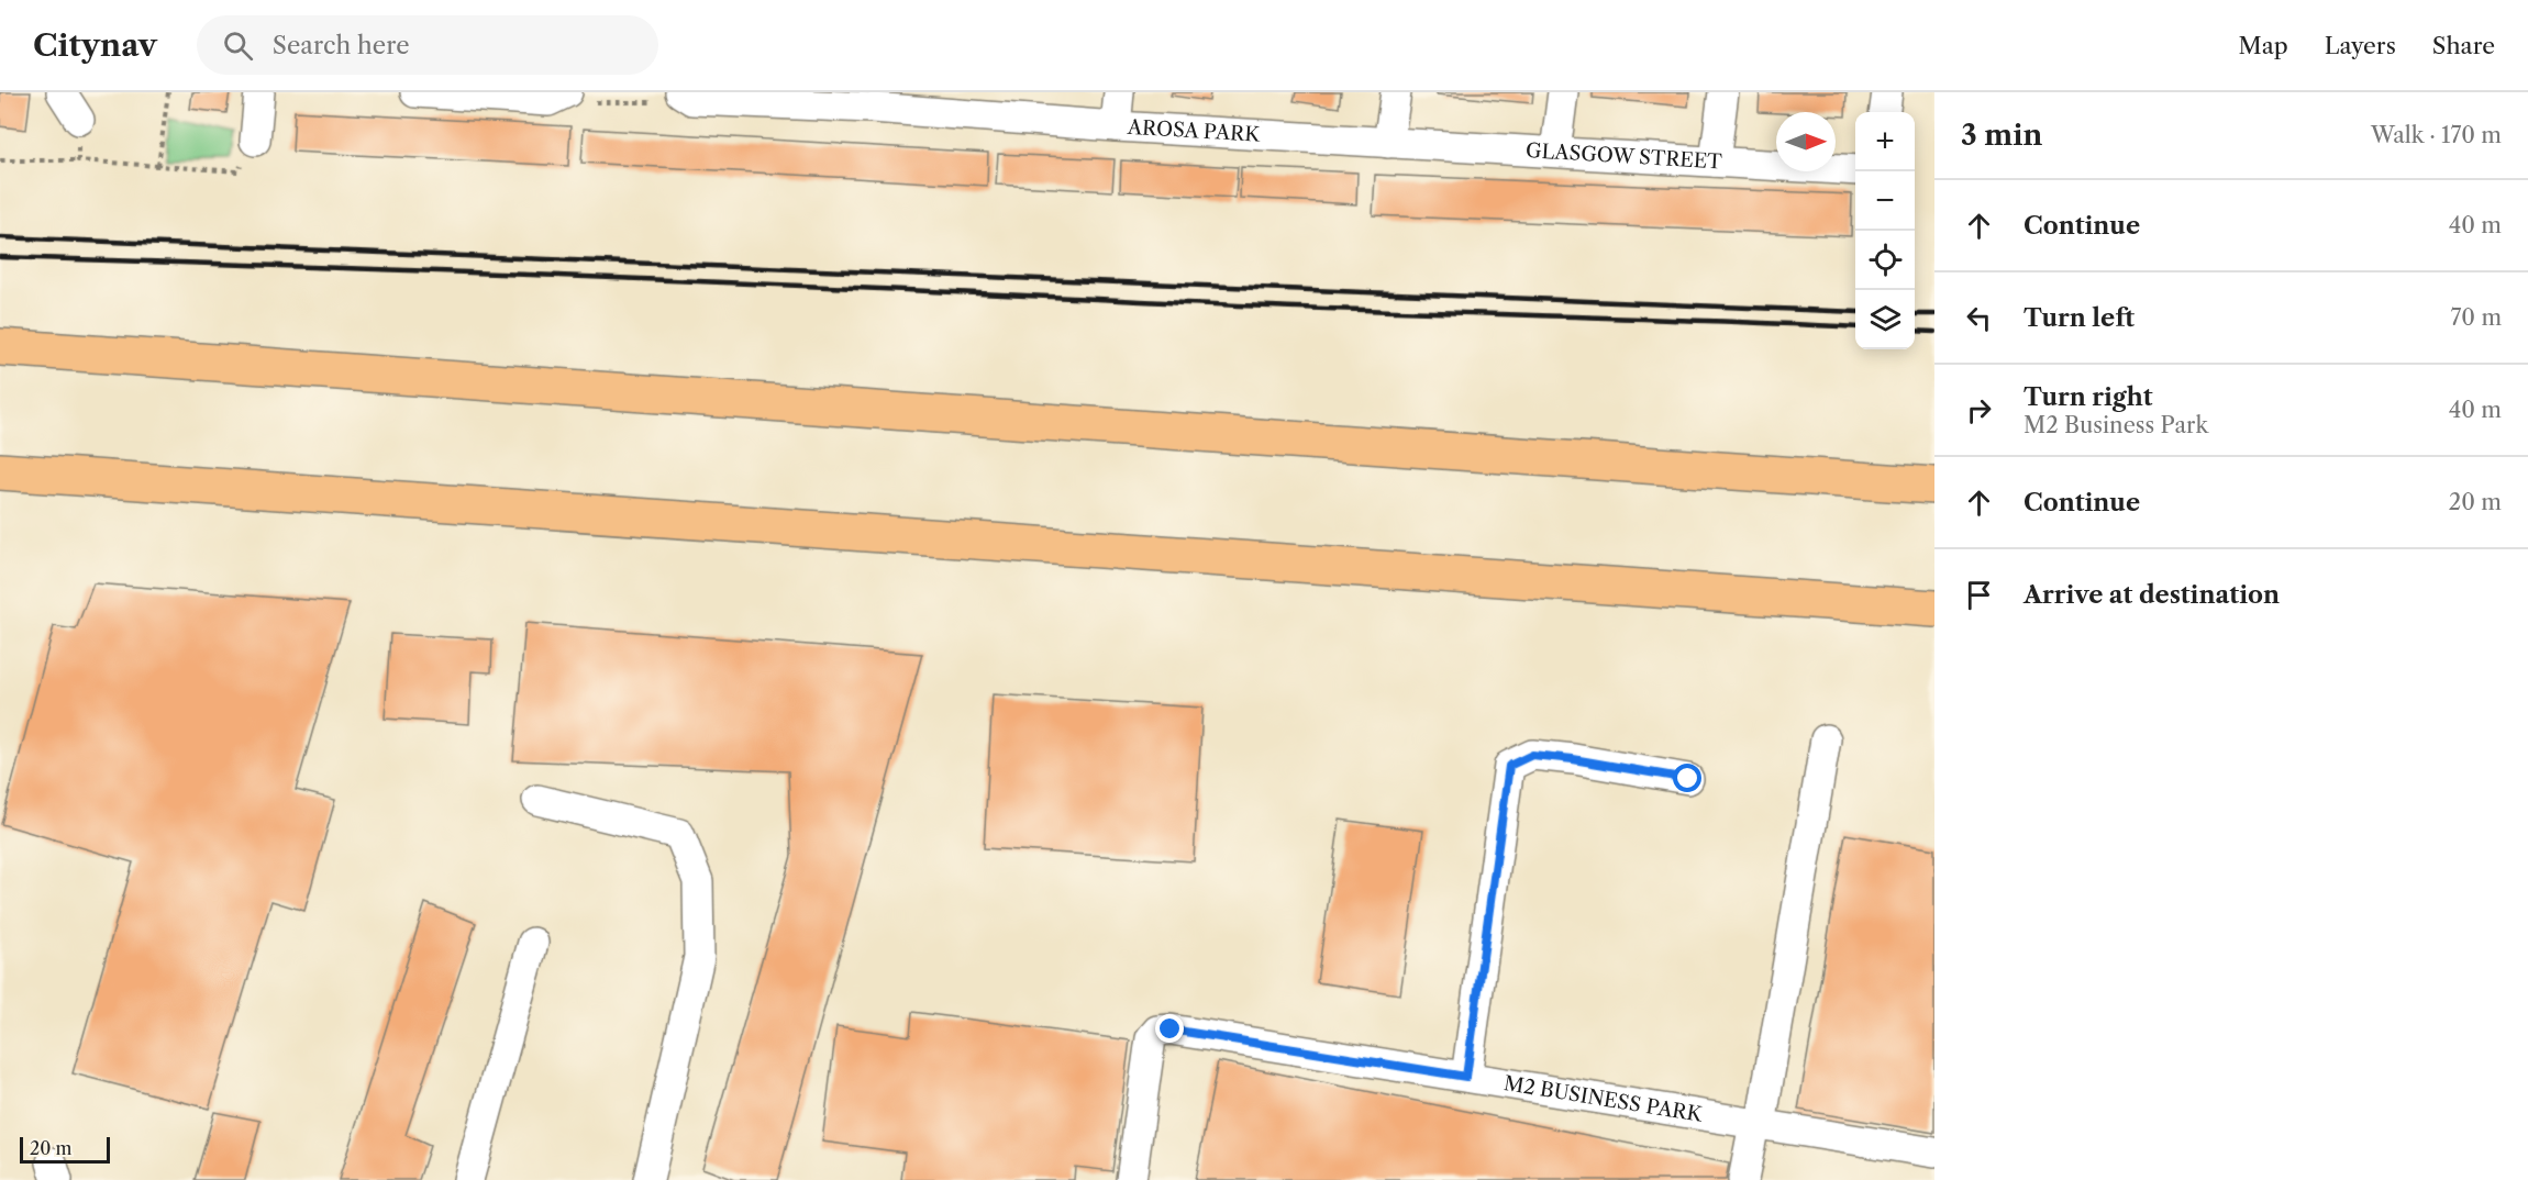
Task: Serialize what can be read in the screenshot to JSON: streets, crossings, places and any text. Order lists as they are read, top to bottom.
{
  "streets": {
    "street": ["AROSA PARK", "GLASGOW STREET", "M2 BUSINESS PARK"]
  },
  "crossings": [
    ["AROSA PARK", "GLASGOW STREET"]
  ],
  "scale_bar": "20 m",
  "north": "right",
  "page": {
    "header": "Citynav",
    "search": "Search here",
    "nav": ["Map", "Layers", "Share"],
    "heading": ["3 min", "Walk · 170 m"],
    "map_buttons": ["+", "−"],
    "list": [
      ["Continue", "40 m"],
      ["Turn left", "70 m"],
      ["Turn right", "M2 Business Park", "40 m"],
      ["Continue", "20 m"],
      "Arrive at destination"
    ],
    "scale": "20 m"
  }
}
